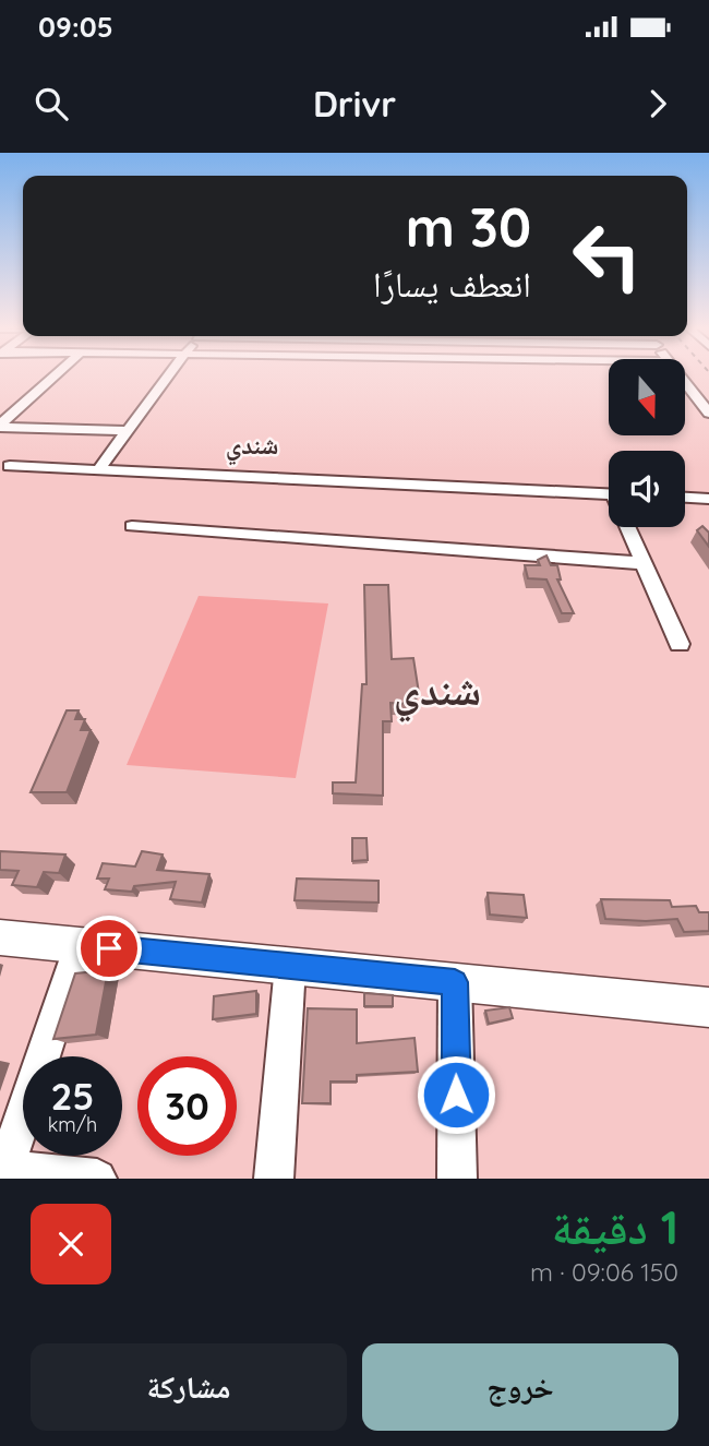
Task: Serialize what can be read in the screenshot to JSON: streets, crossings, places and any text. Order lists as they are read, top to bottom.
{
  "districts": ["شندي", "شندي"],
  "north": "bottom",
  "page": {
    "status": "09:05",
    "header": "Drivr",
    "turn": ["30 m", "انعطف يسارًا"],
    "speed": "25 km/h",
    "limit": "30",
    "heading": ["1 دقيقة", "150 m · 09:06"],
    "buttons": ["خروج", "مشاركة"]
  }
}
